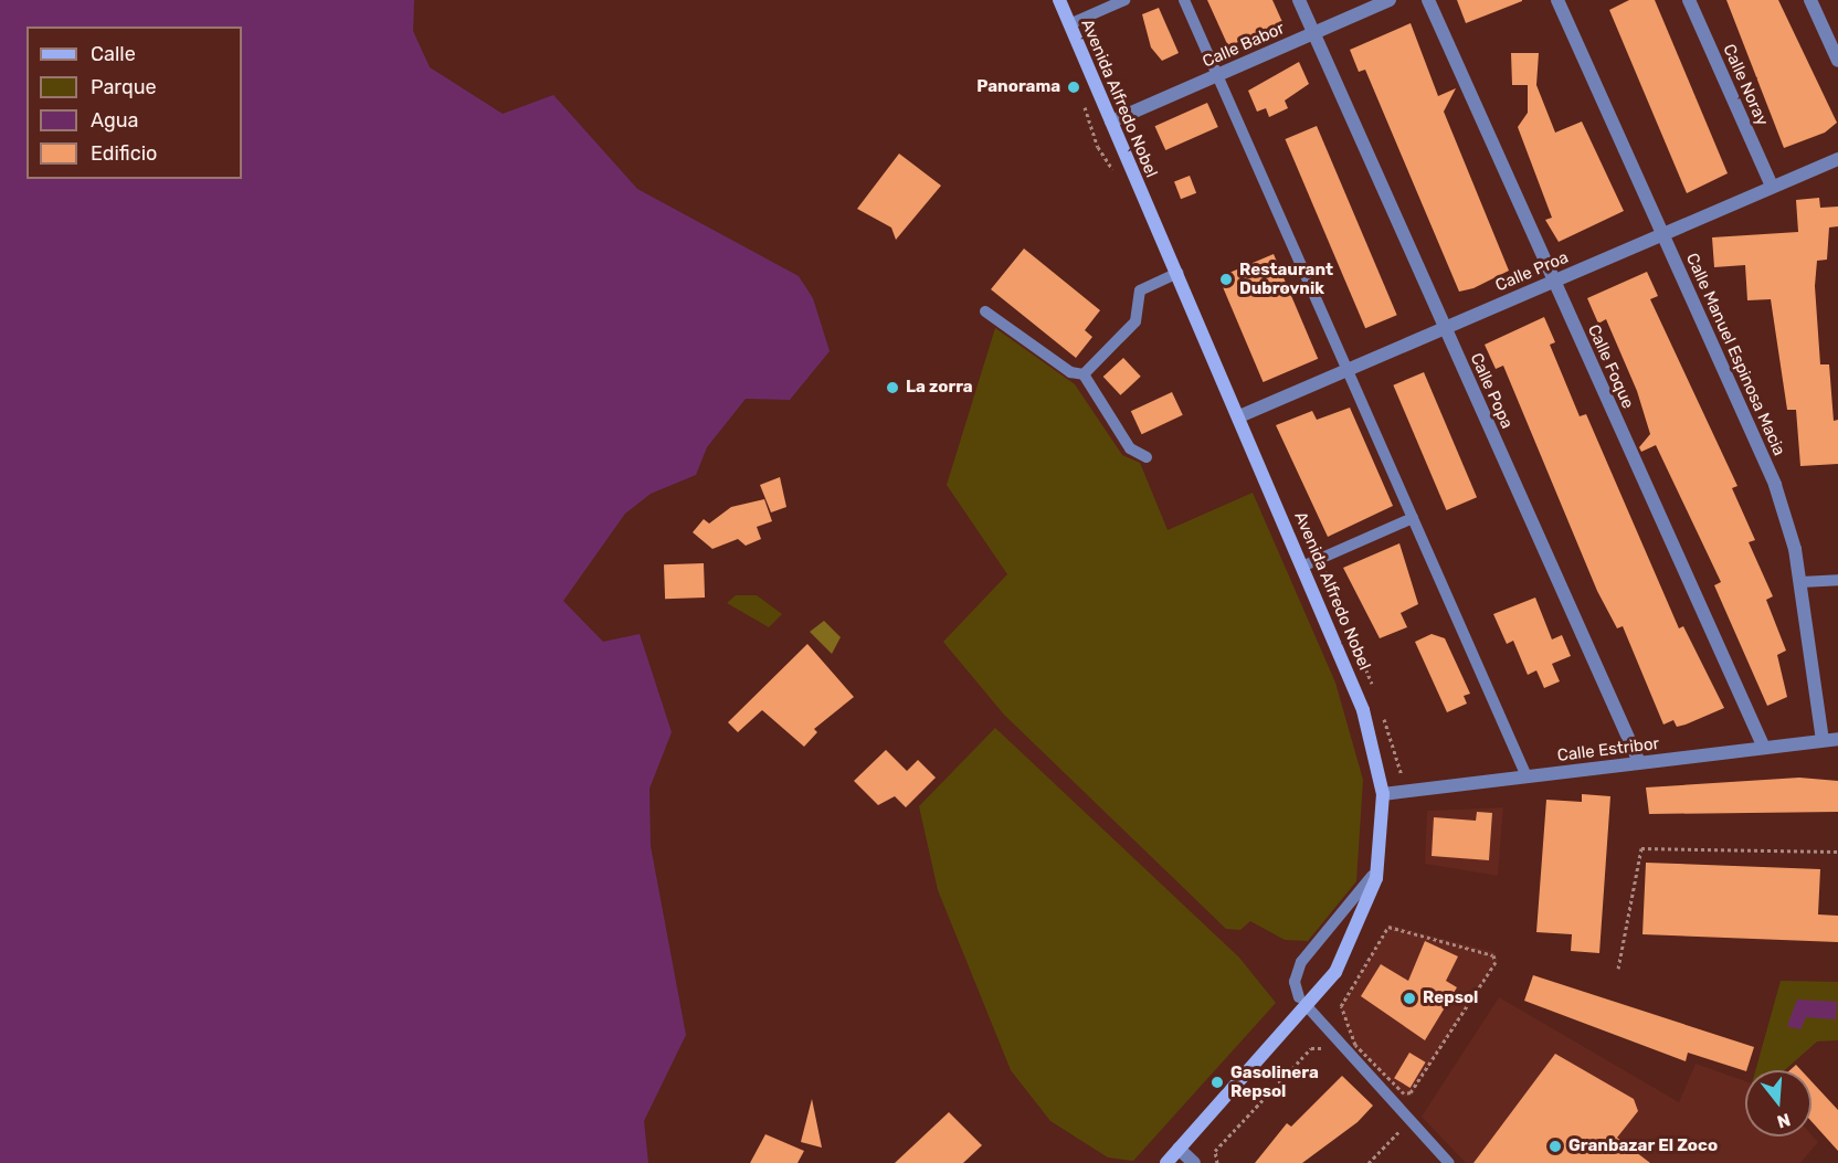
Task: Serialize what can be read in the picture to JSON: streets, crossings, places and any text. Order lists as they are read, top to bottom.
{
  "streets": {
    "main road": ["Avenida Alfredo Nobel"],
    "street": [
      "Calle Babor",
      "Calle Noray",
      "Calle Proa",
      "Calle Manuel Espinosa Macia",
      "Calle Foque",
      "Calle Popa",
      "Calle Estribor"
    ]
  },
  "crossings": [
    ["Calle Babor", "Avenida Alfredo Nobel"],
    ["Calle Babor", "Calle Popa"],
    ["Calle Noray", "Calle Proa"],
    ["Avenida Alfredo Nobel", "Calle Proa"],
    ["Avenida Alfredo Nobel", "Calle Estribor"],
    ["Calle Proa", "Calle Manuel Espinosa Macia"],
    ["Calle Proa", "Calle Foque"],
    ["Calle Proa", "Calle Popa"],
    ["Calle Manuel Espinosa Macia", "Calle Estribor"],
    ["Calle Foque", "Calle Estribor"],
    ["Calle Popa", "Calle Estribor"]
  ],
  "places": [
    "Panorama",
    "Restaurant Dubrovnik",
    "La zorra",
    "Repsol",
    "Gasolinera Repsol",
    "Granbazar El Zoco"
  ],
  "legend": [
    "Calle",
    "Parque",
    "Agua",
    "Edificio"
  ],
  "north": "bottom"
}
